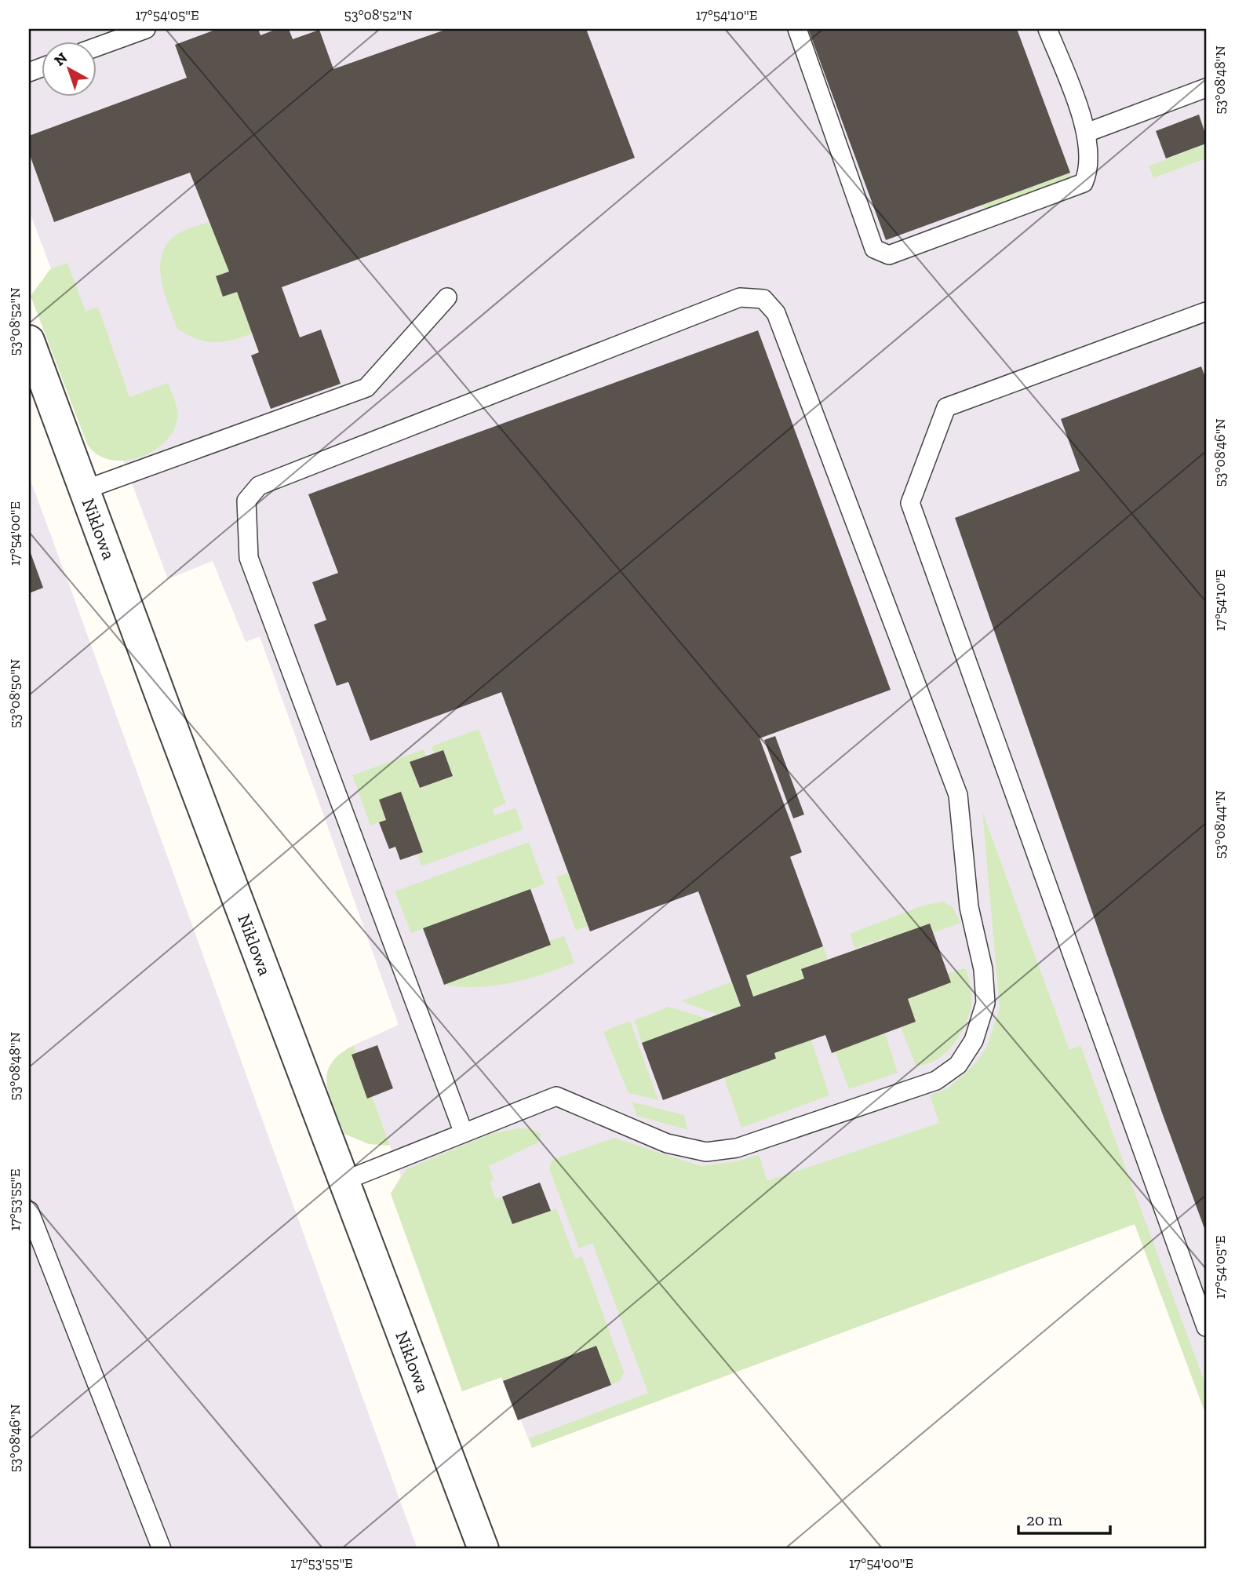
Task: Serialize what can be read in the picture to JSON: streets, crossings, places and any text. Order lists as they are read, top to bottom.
{
  "streets": {
    "street": ["Niklowa"]
  },
  "scale_bar": "20 m",
  "north": "top left",
  "coordinates": [
    "17°54'05\"E",
    "53°08'52\"N",
    "17°54'10\"E",
    "53°08'48\"N",
    "53°08'46\"N",
    "17°54'00\"E",
    "53°08'50\"N",
    "53°08'44\"N",
    "17°53'55\"E"
  ]
}
